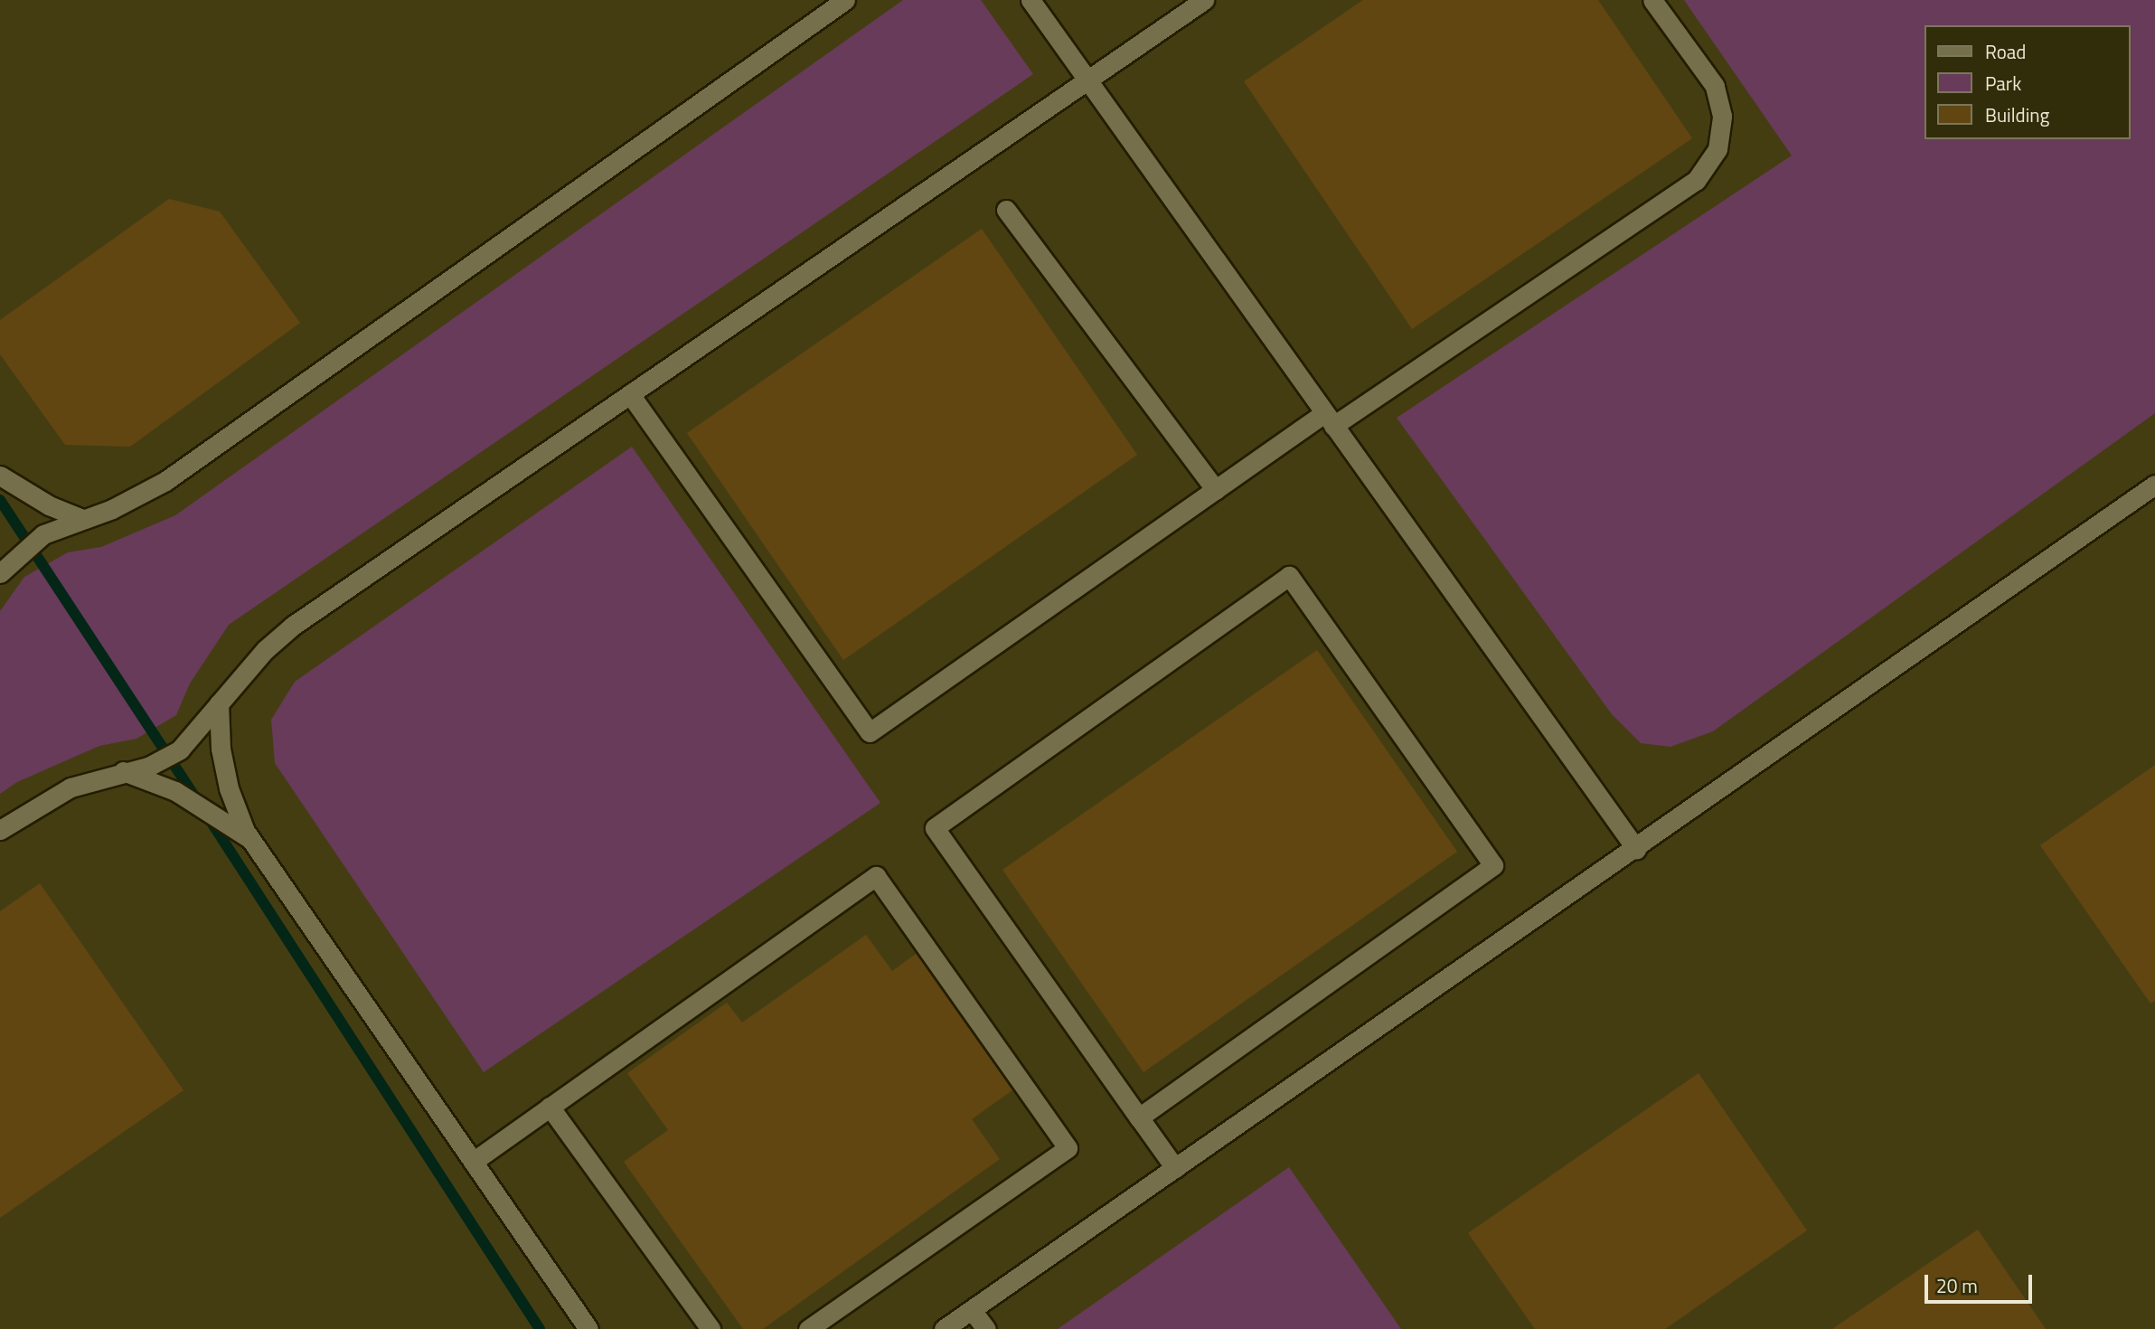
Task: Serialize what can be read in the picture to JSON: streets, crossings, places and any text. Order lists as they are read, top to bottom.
{
  "legend": ["Road", "Park", "Building"],
  "scale_bar": "20 m"
}
